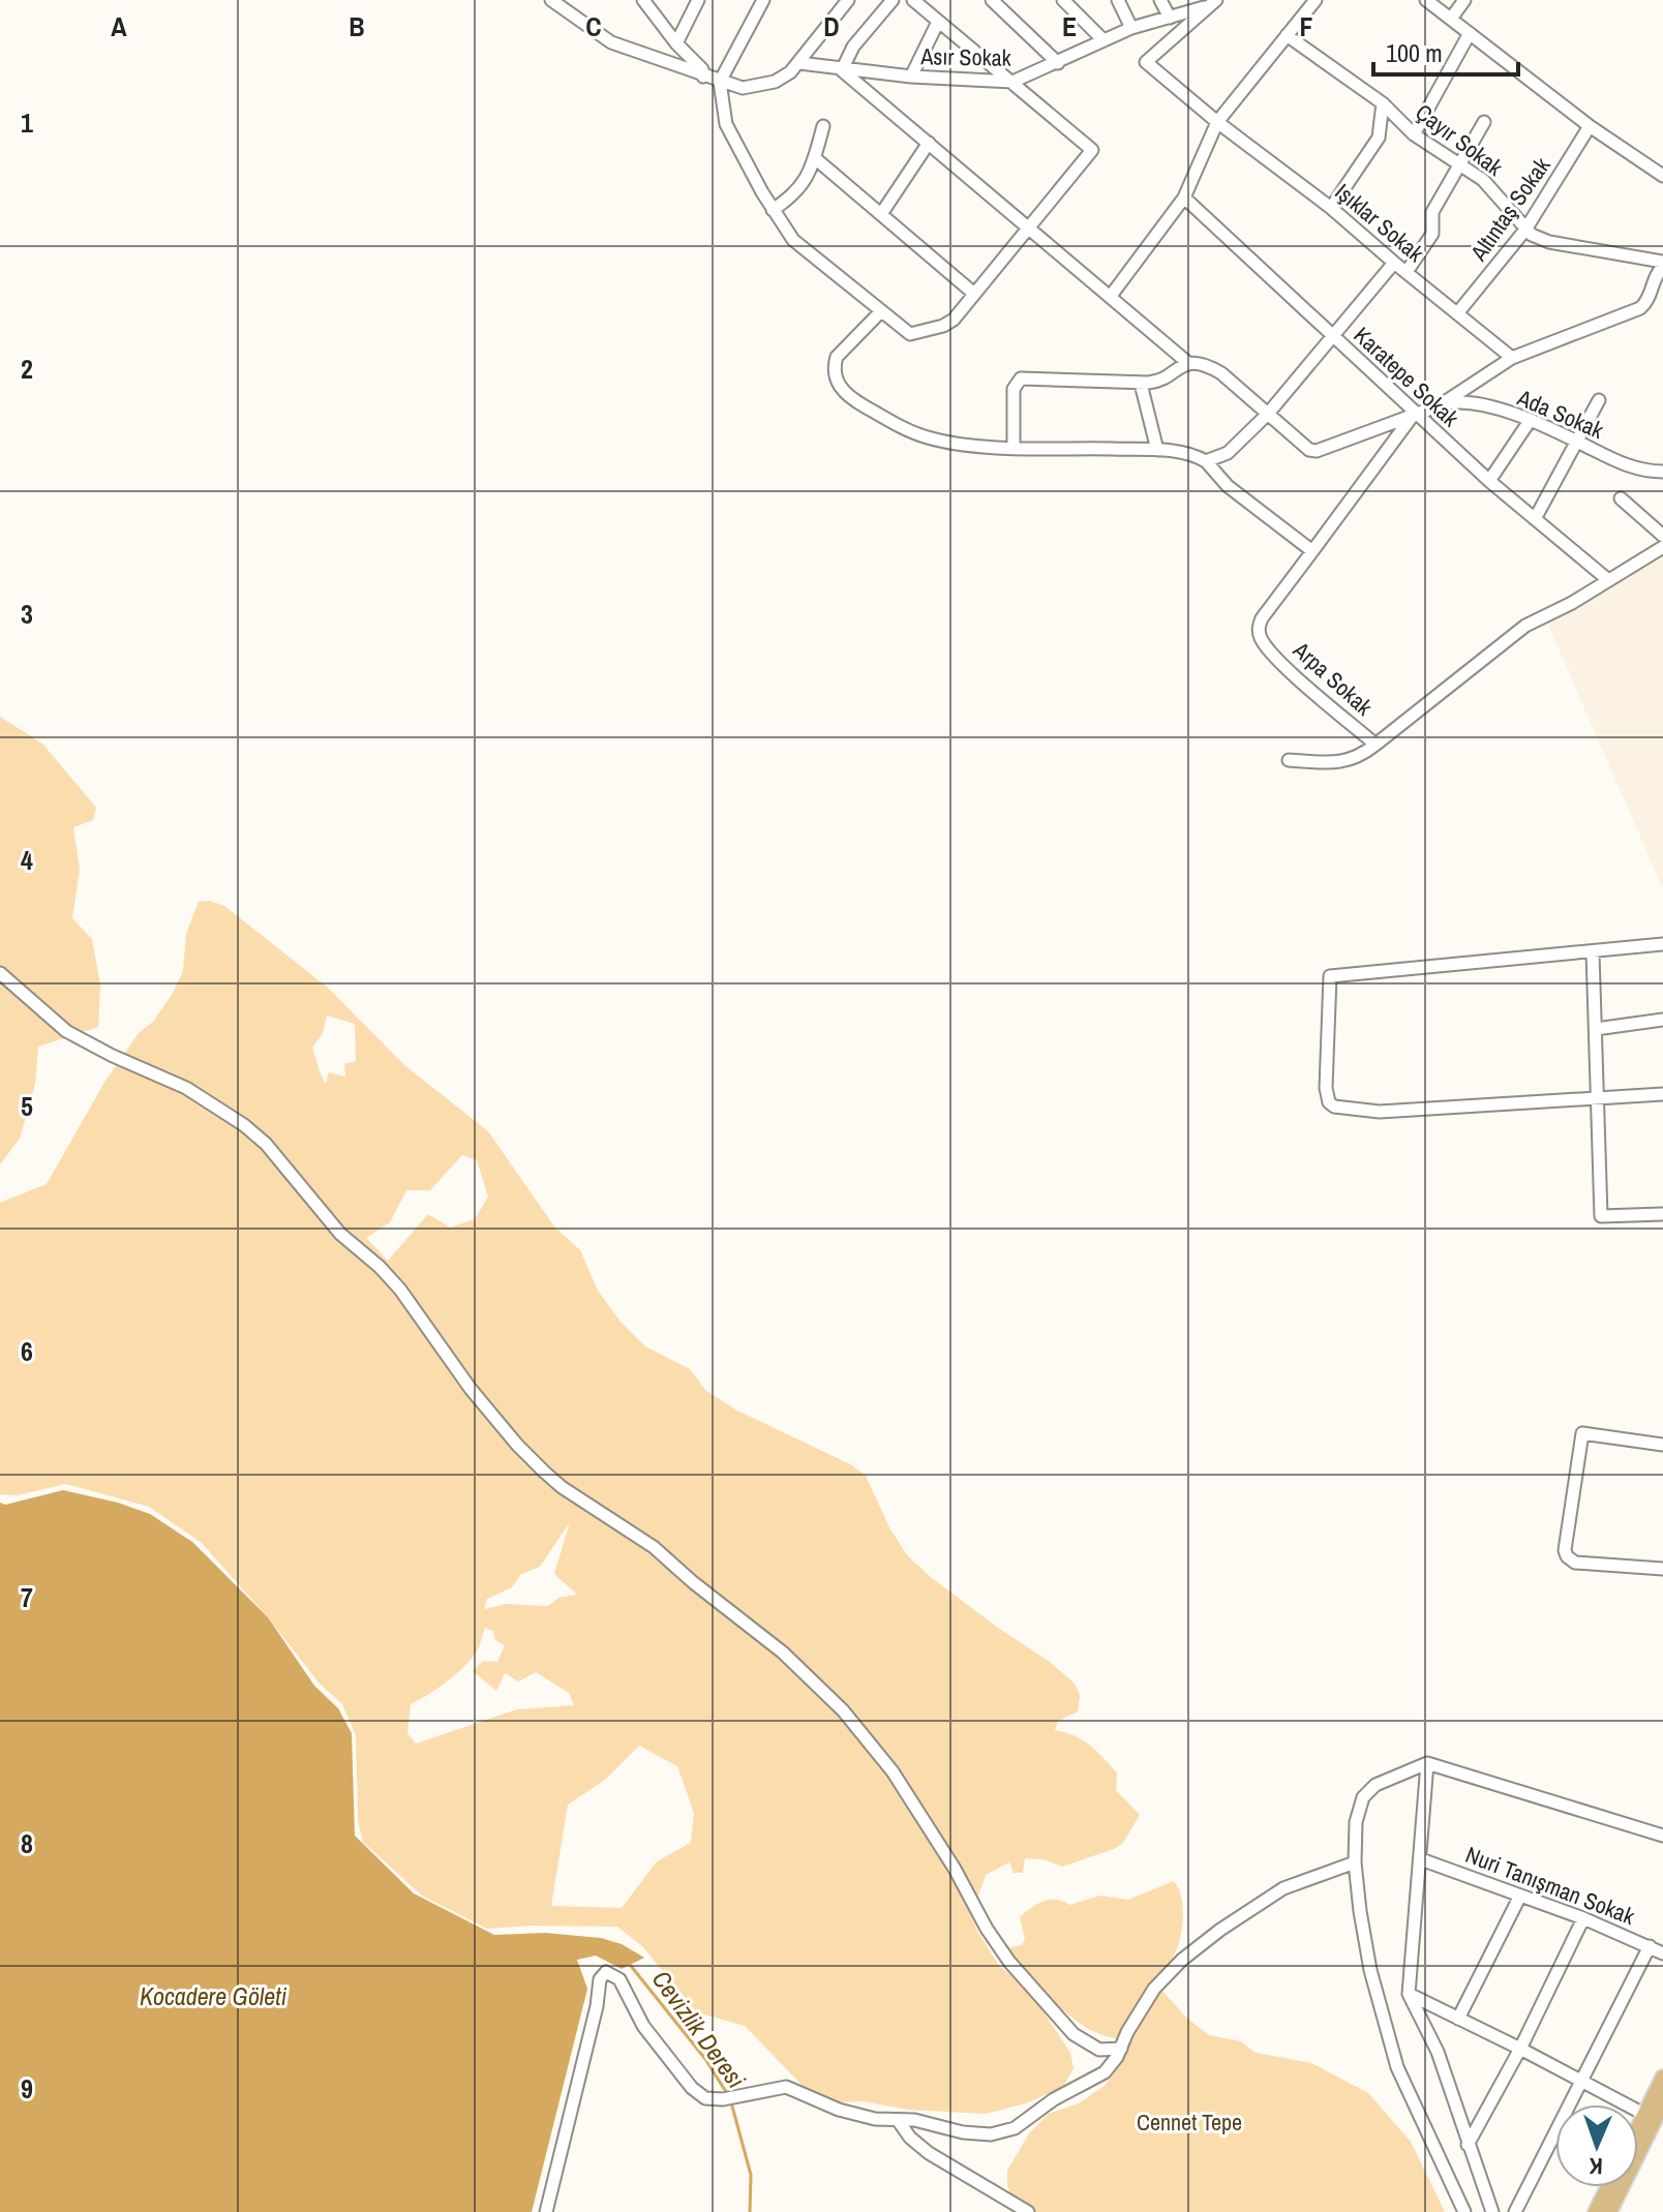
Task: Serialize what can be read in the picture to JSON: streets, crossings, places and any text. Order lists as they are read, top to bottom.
{
  "streets": {
    "street": [
      "Asır Sokak",
      "Çayır Sokak",
      "Altıntaş Sokak",
      "Işıklar Sokak",
      "Karatepe Sokak",
      "Ada Sokak",
      "Arpa Sokak",
      "Nuri Tanışman Sokak"
    ]
  },
  "crossings": [
    ["Asır Sokak", "Işıklar Sokak"],
    ["Çayır Sokak", "Altıntaş Sokak"],
    ["Altıntaş Sokak", "Işıklar Sokak"],
    ["Karatepe Sokak", "Arpa Sokak"]
  ],
  "water": ["Kocadere Göleti", "Cevizlik Deresi"],
  "parks": ["Cennet Tepe"],
  "scale_bar": "100 m",
  "north": "bottom",
  "grid": {
    "columns": [
      "A",
      "B",
      "C",
      "D",
      "E",
      "F"
    ],
    "rows": [
      "1",
      "2",
      "3",
      "4",
      "5",
      "6",
      "7",
      "8",
      "9"
    ]
  }
}
